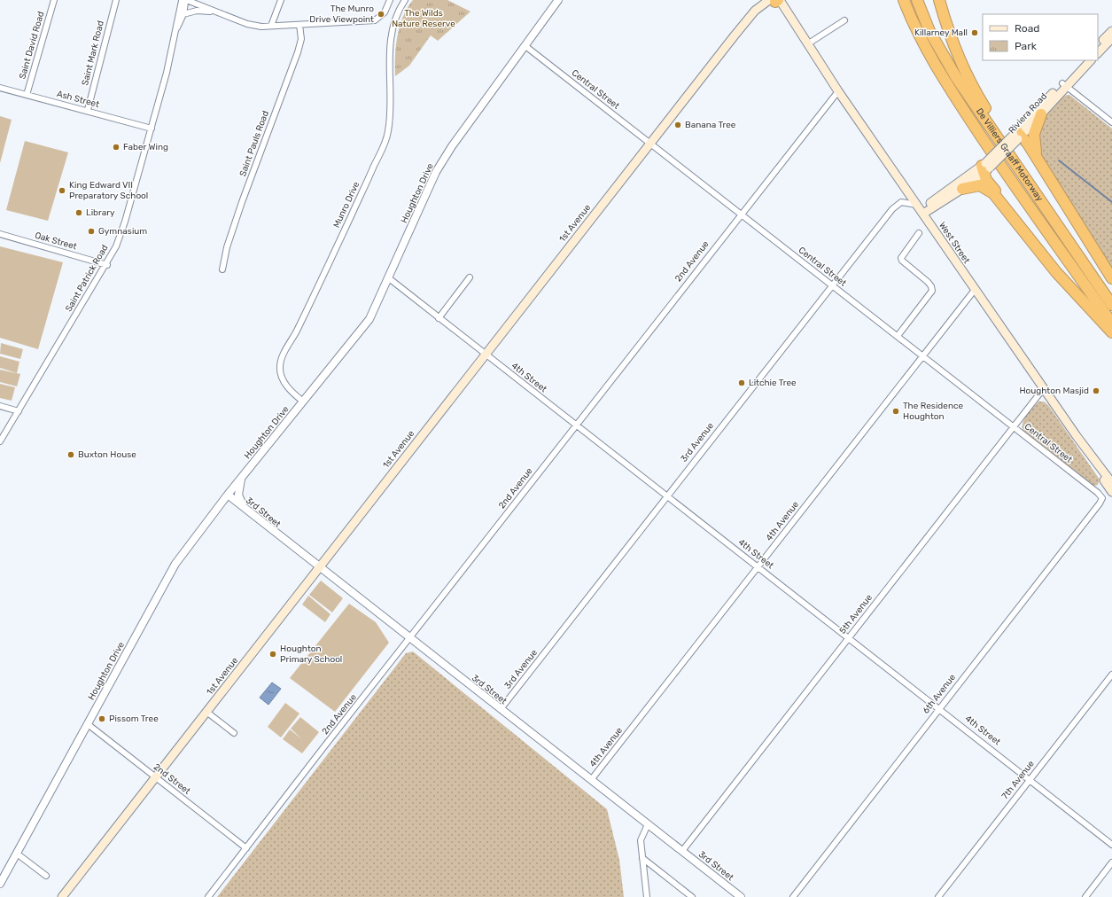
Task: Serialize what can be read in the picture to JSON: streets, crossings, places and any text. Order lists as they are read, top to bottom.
{
  "streets": {
    "highway": ["De Villiers Graaff Motorway"],
    "main road": ["Riviera Road", "1st Avenue", "West Street"],
    "street": [
      "Saint David Road",
      "Saint Mark Road",
      "Central Street",
      "Ash Street",
      "Saint Pauls Road",
      "Houghton Drive",
      "Munro Drive",
      "Oak Street",
      "2nd Avenue",
      "Saint Patrick Road",
      "4th Street",
      "3rd Avenue",
      "3rd Street",
      "4th Avenue",
      "5th Avenue",
      "6th Avenue",
      "2nd Street",
      "7th Avenue"
    ]
  },
  "crossings": [
    ["Saint David Road", "Ash Street"],
    ["Saint Mark Road", "Ash Street"],
    ["Central Street", "Houghton Drive"],
    ["Central Street", "1st Avenue"],
    ["Central Street", "2nd Avenue"],
    ["Central Street", "3rd Avenue"],
    ["Central Street", "4th Avenue"],
    ["Central Street", "5th Avenue"],
    ["Central Street", "6th Avenue"],
    ["Ash Street", "Saint Patrick Road"],
    ["Riviera Road", "West Street"],
    ["Riviera Road", "3rd Avenue"],
    ["Houghton Drive", "Munro Drive"],
    ["Houghton Drive", "4th Street"],
    ["Houghton Drive", "3rd Street"],
    ["Houghton Drive", "2nd Street"],
    ["1st Avenue", "West Street"],
    ["1st Avenue", "4th Street"],
    ["1st Avenue", "3rd Street"],
    ["1st Avenue", "2nd Street"],
    ["Oak Street", "Saint Patrick Road"],
    ["West Street", "2nd Avenue"],
    ["West Street", "3rd Avenue"],
    ["West Street", "4th Avenue"],
    ["West Street", "5th Avenue"],
    ["2nd Avenue", "4th Street"],
    ["2nd Avenue", "3rd Street"],
    ["2nd Avenue", "2nd Street"],
    ["4th Street", "3rd Avenue"],
    ["4th Street", "4th Avenue"],
    ["4th Street", "5th Avenue"],
    ["4th Street", "6th Avenue"],
    ["4th Street", "7th Avenue"],
    ["3rd Avenue", "3rd Street"],
    ["3rd Street", "4th Avenue"],
    ["3rd Street", "5th Avenue"]
  ],
  "parks": ["The Wilds Nature Reserve"],
  "places": [
    "The Munro Drive Viewpoint",
    "Killarney Mall",
    "Banana Tree",
    "Faber Wing",
    "King Edward VII Preparatory School",
    "Library",
    "Gymnasium",
    "Litchie Tree",
    "Houghton Masjid",
    "The Residence Houghton",
    "Buxton House",
    "Houghton Primary School",
    "Pissom Tree"
  ],
  "legend": ["Road", "Park"]
}
